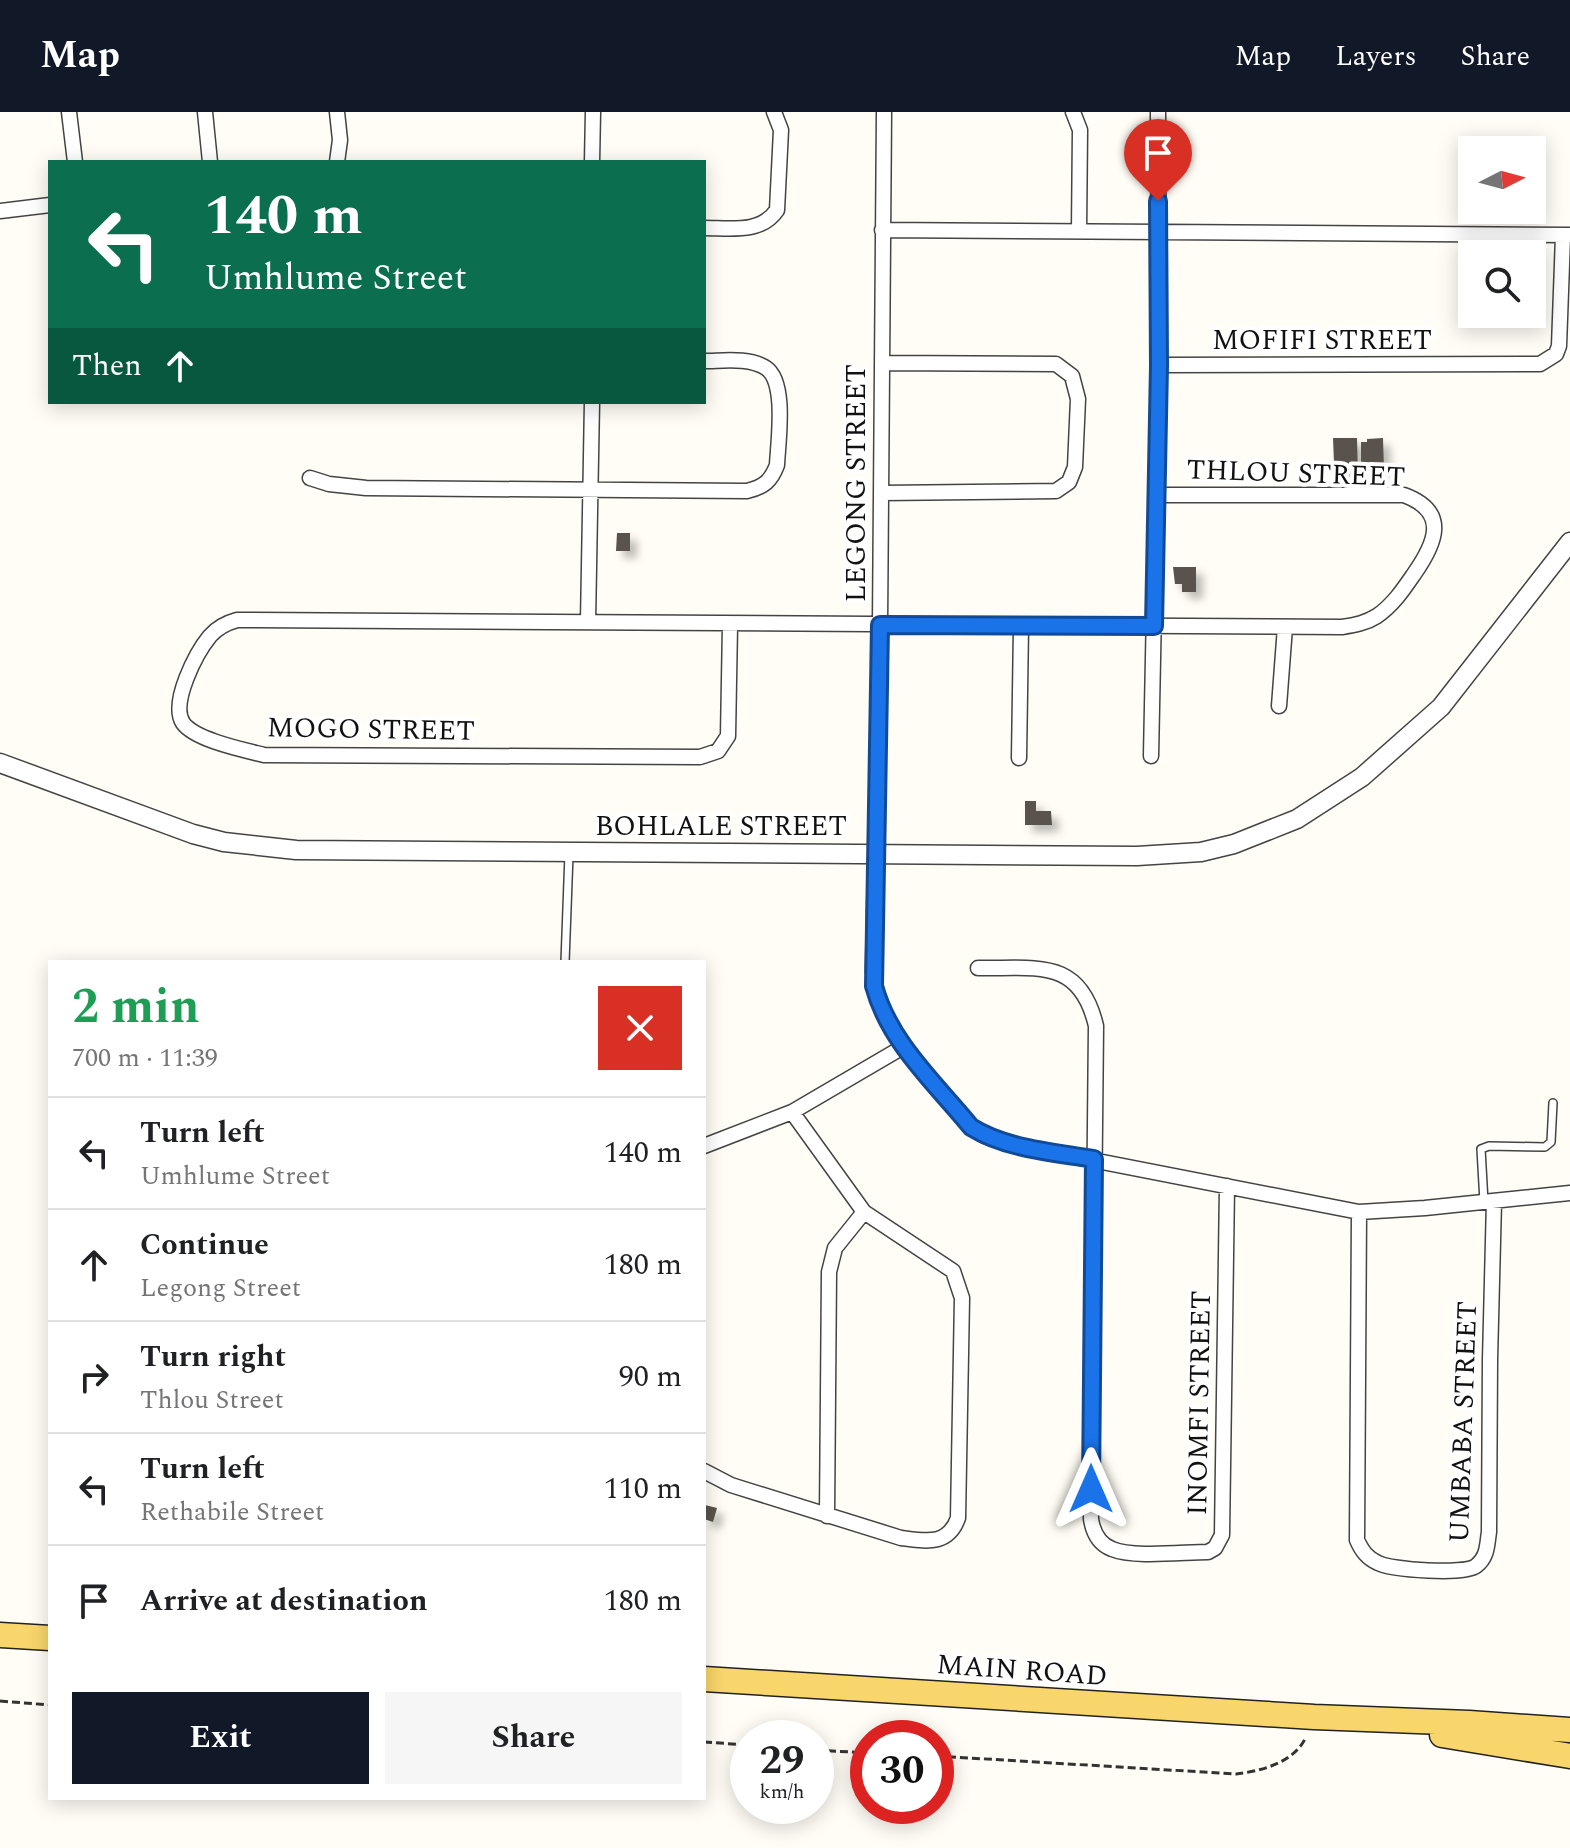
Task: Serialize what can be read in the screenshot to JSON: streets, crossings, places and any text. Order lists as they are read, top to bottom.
{
  "streets": {
    "main road": ["MAIN ROAD"],
    "street": [
      "MOFIFI STREET",
      "THLOU STREET",
      "LEGONG STREET",
      "MOGO STREET",
      "BOHLALE STREET",
      "INOMFI STREET",
      "UMBABA STREET"
    ]
  },
  "crossings": [
    ["THLOU STREET", "LEGONG STREET"],
    ["THLOU STREET", "MOGO STREET"],
    ["LEGONG STREET", "MOGO STREET"],
    ["LEGONG STREET", "BOHLALE STREET"],
    ["LEGONG STREET", "INOMFI STREET"],
    ["LEGONG STREET", "UMBABA STREET"]
  ],
  "north": "right",
  "page": {
    "header": "Map",
    "nav": ["Map", "Layers", "Share"],
    "turn": ["140 m", "Umhlume Street"],
    "then": "Then",
    "heading": ["2 min", "700 m · 11:39"],
    "list": [
      {
        "name": "Turn left",
        "note": "Umhlume Street",
        "value": "140 m"
      },
      {
        "name": "Continue",
        "note": "Legong Street",
        "value": "180 m"
      },
      {
        "name": "Turn right",
        "note": "Thlou Street",
        "value": "90 m"
      },
      {
        "name": "Turn left",
        "note": "Rethabile Street",
        "value": "110 m"
      },
      {
        "name": "Arrive at destination",
        "value": "180 m"
      }
    ],
    "buttons": ["Exit", "Share"],
    "speed": "29 km/h",
    "limit": "30"
  }
}
